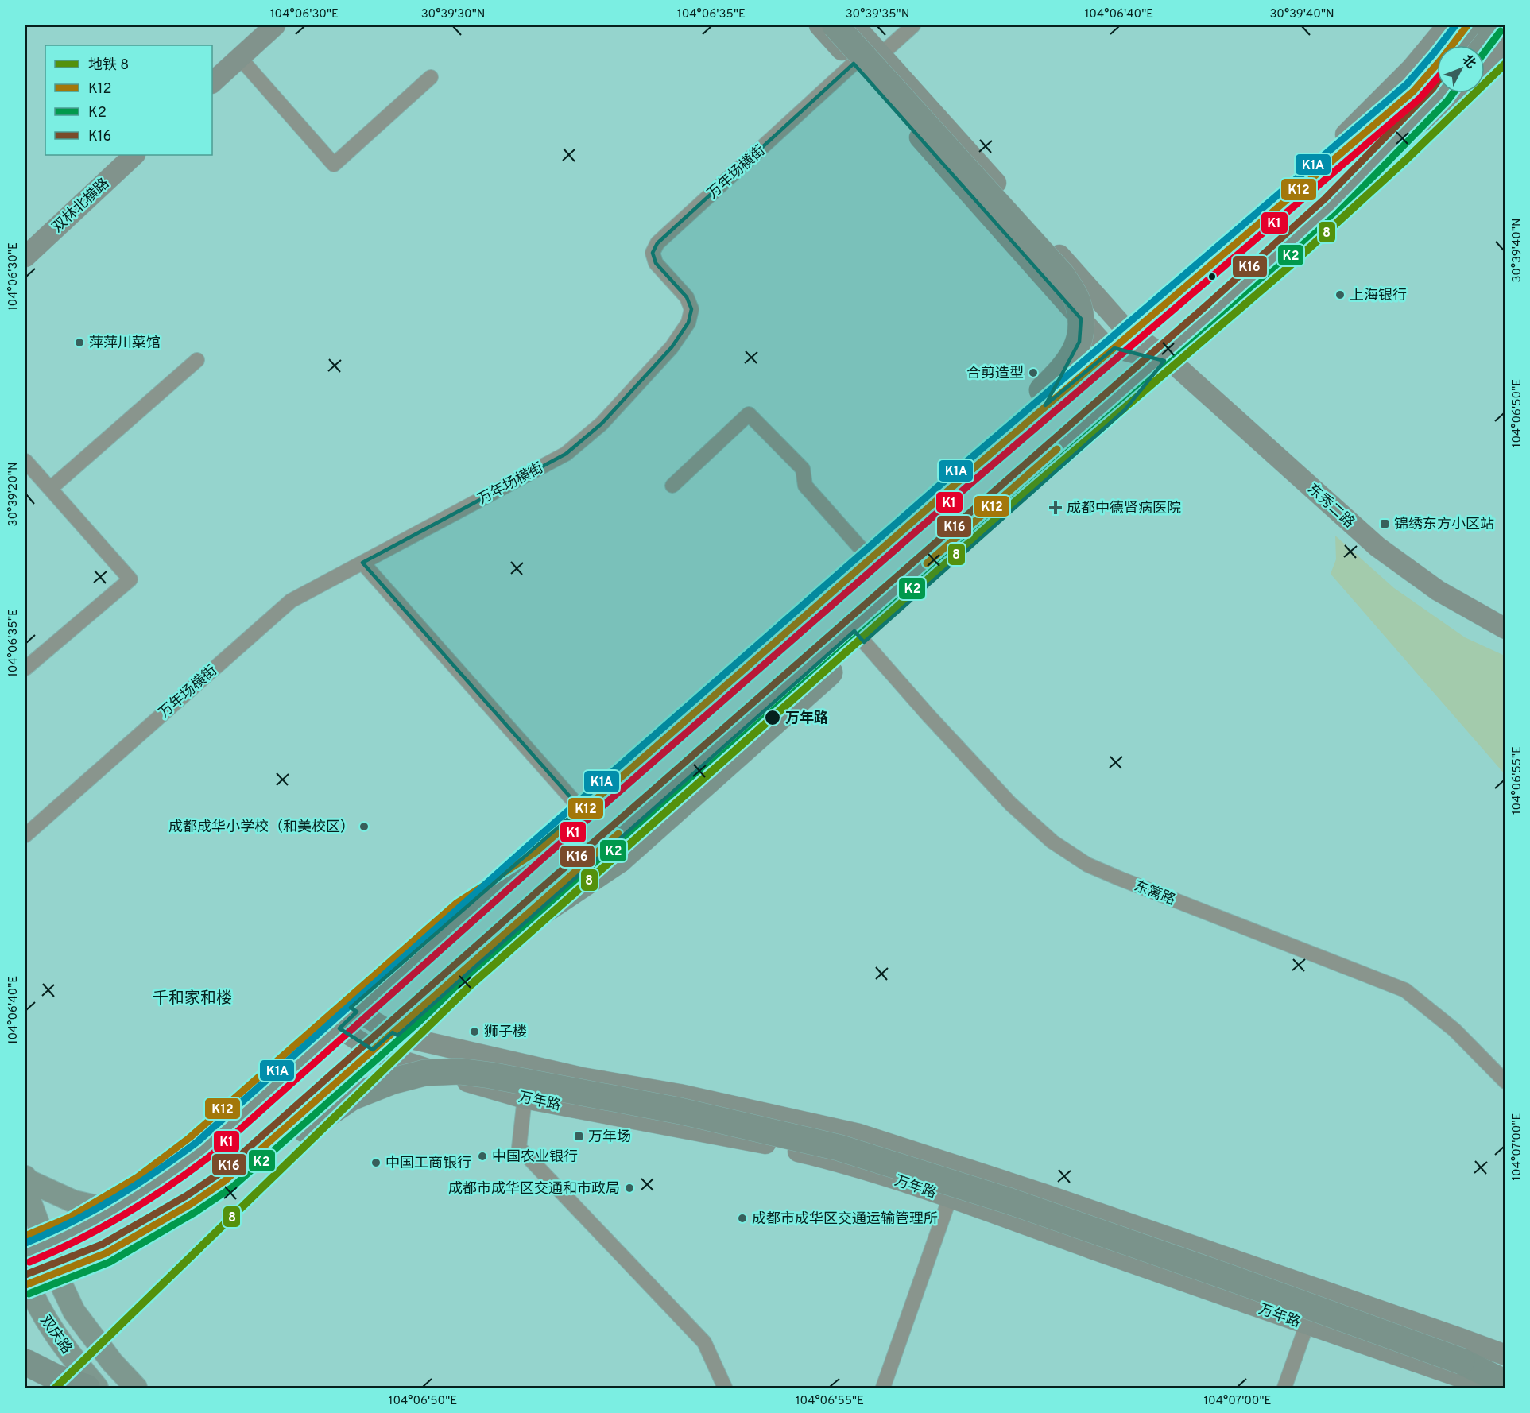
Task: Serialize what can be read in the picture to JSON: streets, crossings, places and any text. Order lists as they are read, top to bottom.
{
  "streets": {
    "main road": [
      "双林北横路",
      "东秀二路",
      "万年路",
      "双庆路"
    ],
    "street": ["万年场横街", "东篱路"]
  },
  "districts": ["千和·家和楼"],
  "places": {
    "other": [
      "上海银行",
      "萍萍川菜馆",
      "合剪造型",
      "万年路",
      "成都成华小学校（和美校区）",
      "狮子楼",
      "中国农业银行",
      "中国工商银行",
      "成都市成华区交通和市政局",
      "成都市成华区交通运输管理所"
    ],
    "health": ["成都中德肾病医院"],
    "transit": ["锦绣东方小区站", "万年场"]
  },
  "lines": [
    "transit line K12",
    "transit line K1A",
    "transit line K2",
    "metro line 8",
    "transit line K1",
    "transit line K16"
  ],
  "legend": [
    "地铁 8",
    "K12",
    "K2",
    "K16"
  ],
  "north": "top right",
  "coordinates": [
    "104°06'30\"E",
    "30°39'30\"N",
    "104°06'35\"E",
    "30°39'35\"N",
    "104°06'40\"E",
    "30°39'40\"N",
    "104°06'50\"E",
    "30°39'20\"N",
    "104°06'55\"E",
    "104°07'00\"E"
  ]
}
